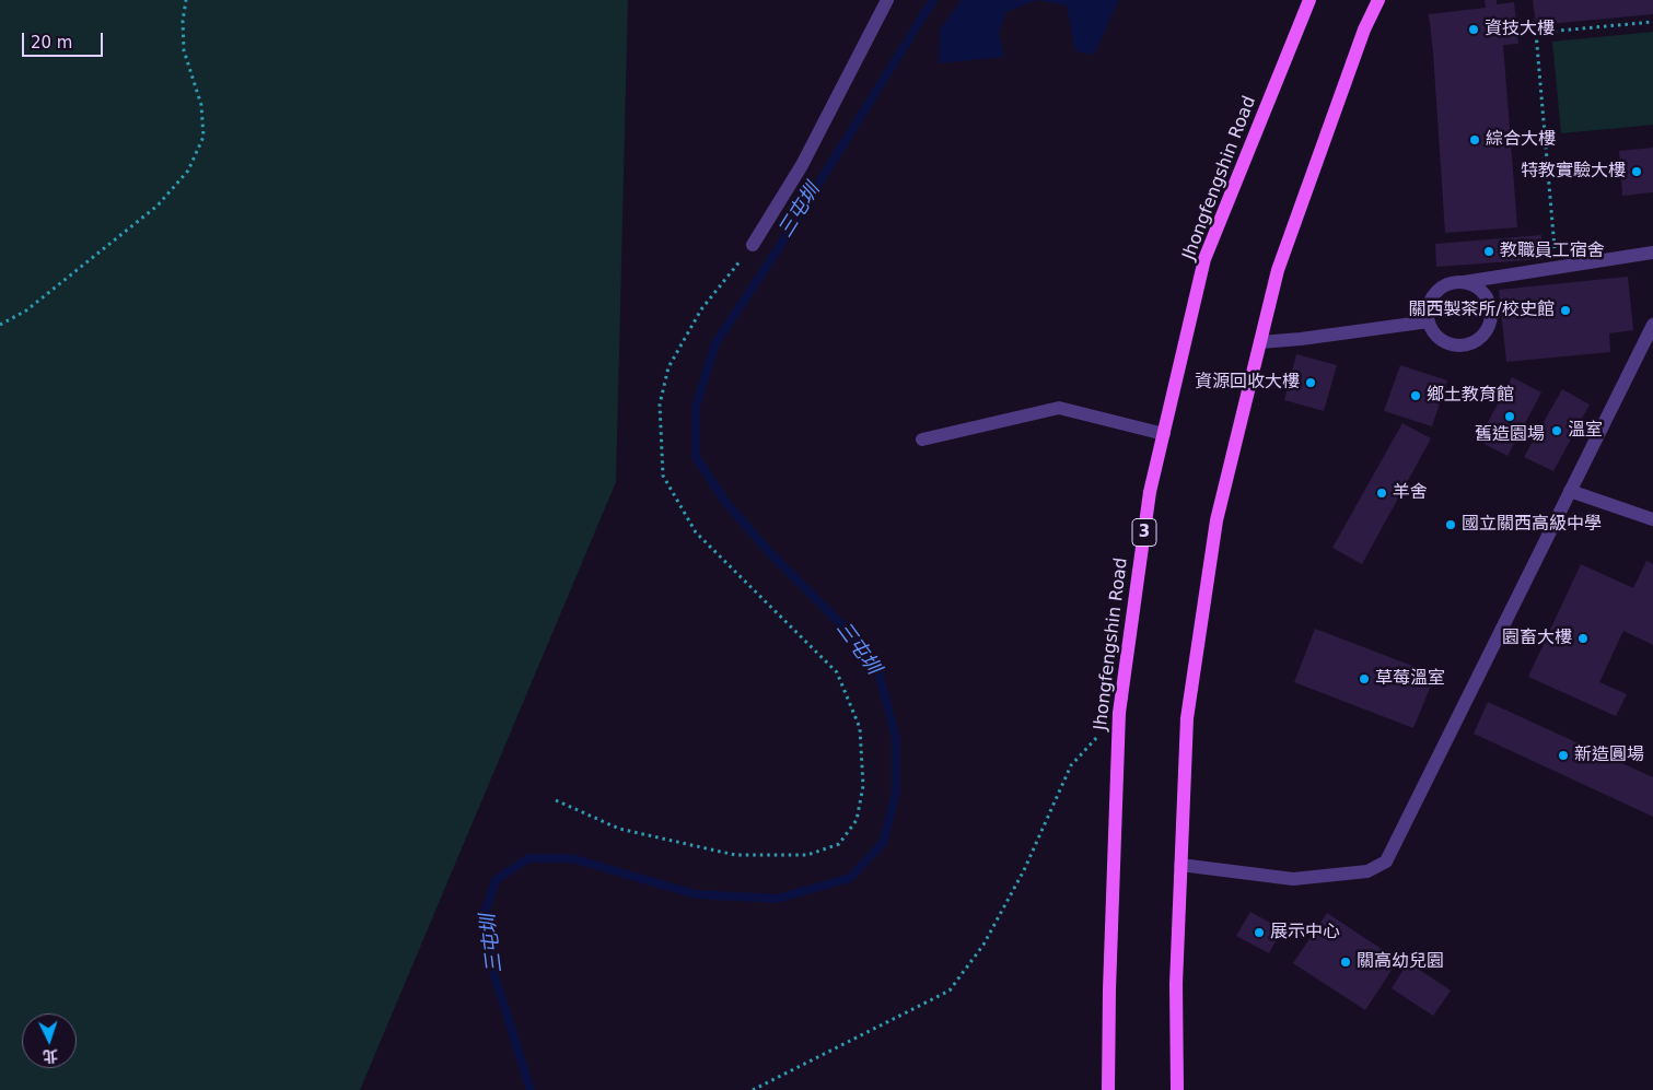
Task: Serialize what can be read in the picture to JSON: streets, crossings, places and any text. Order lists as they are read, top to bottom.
{
  "streets": {
    "main road": ["Jhongfengshin Road", "3"]
  },
  "water": ["三屯圳"],
  "places": [
    "資技大樓",
    "綜合大樓",
    "特教實驗大樓",
    "教職員工宿舍",
    "關西製茶所/校史館",
    "資源回收大樓",
    "鄉土教育館",
    "舊造園場",
    "溫室",
    "羊舍",
    "國立關西高級中學",
    "園畜大樓",
    "草莓溫室",
    "新造圓場",
    "展示中心",
    "關高幼兒園"
  ],
  "scale_bar": "20 m",
  "north": "bottom"
}
